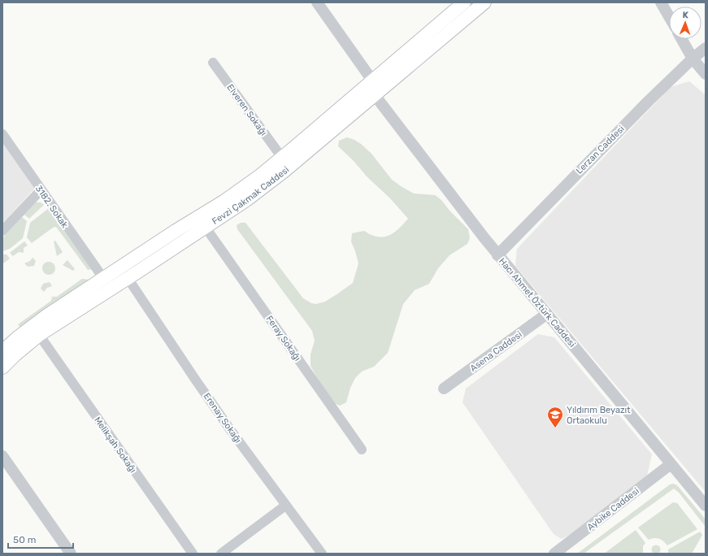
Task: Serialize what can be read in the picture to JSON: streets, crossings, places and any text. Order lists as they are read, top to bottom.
{
  "streets": {
    "main road": ["Fevzi Çakmak Caddesi"],
    "street": [
      "Elveren Sokağı",
      "Lerzan Caddesi",
      "3182. Sokak",
      "Hacı Ahmet Öztürk Caddesi",
      "Feray Sokağı",
      "Asena Caddesi",
      "Erenay Sokağı",
      "Melikşah Sokağı",
      "Aybike Caddesi"
    ]
  },
  "crossings": [
    ["Elveren Sokağı", "Fevzi Çakmak Caddesi"],
    ["Lerzan Caddesi", "Hacı Ahmet Öztürk Caddesi"],
    ["Fevzi Çakmak Caddesi", "3182. Sokak"],
    ["Fevzi Çakmak Caddesi", "Hacı Ahmet Öztürk Caddesi"],
    ["Fevzi Çakmak Caddesi", "Feray Sokağı"],
    ["Fevzi Çakmak Caddesi", "Erenay Sokağı"],
    ["Fevzi Çakmak Caddesi", "Melikşah Sokağı"],
    ["Hacı Ahmet Öztürk Caddesi", "Asena Caddesi"],
    ["Hacı Ahmet Öztürk Caddesi", "Aybike Caddesi"]
  ],
  "places": {
    "school or university": ["Yıldırım Beyazıt Ortaokulu"]
  },
  "scale_bar": "50 m",
  "north": "top"
}
